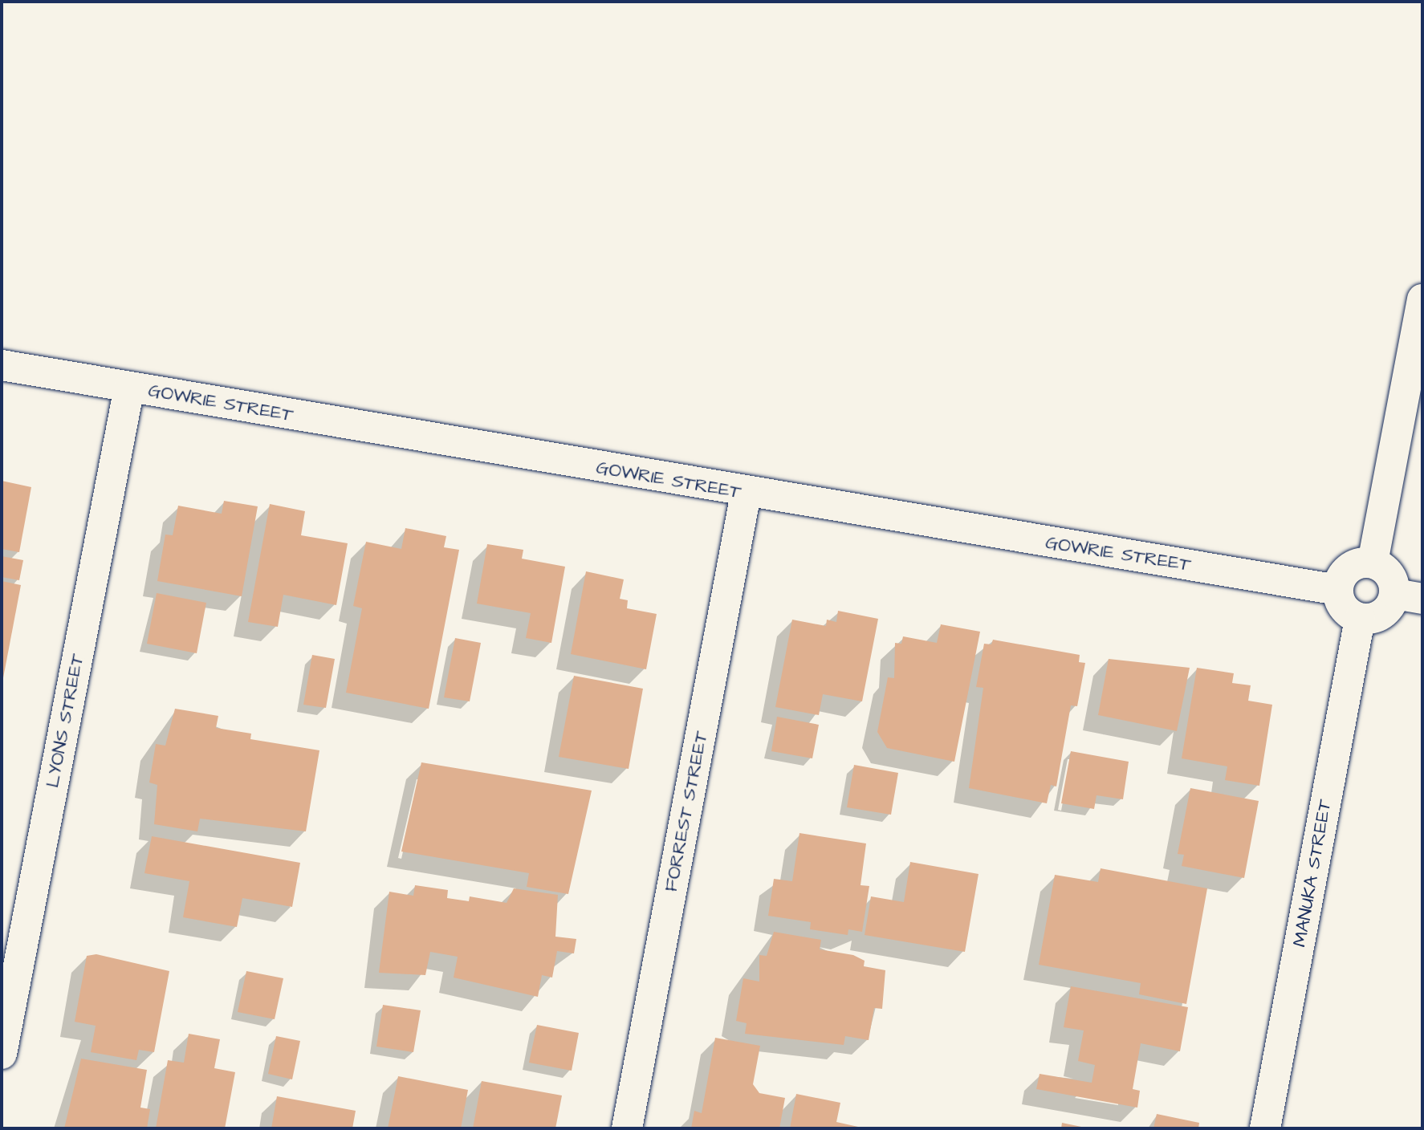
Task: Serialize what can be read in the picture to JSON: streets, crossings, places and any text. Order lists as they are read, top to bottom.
{
  "streets": {
    "street": [
      "GOWRIE STREET",
      "LYONS STREET",
      "FORREST STREET",
      "MANUKA STREET"
    ]
  },
  "crossings": [
    ["GOWRIE STREET", "LYONS STREET"],
    ["GOWRIE STREET", "FORREST STREET"],
    ["GOWRIE STREET", "MANUKA STREET"]
  ]
}
